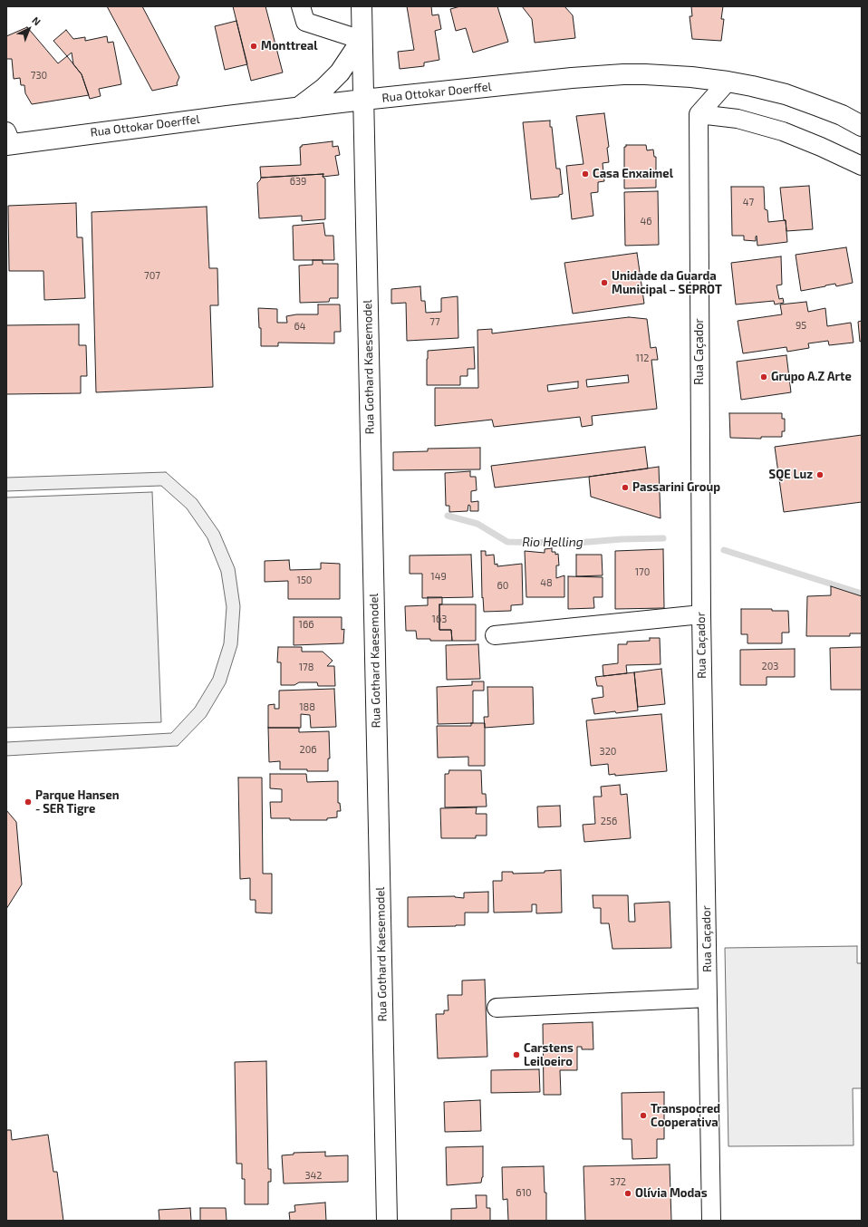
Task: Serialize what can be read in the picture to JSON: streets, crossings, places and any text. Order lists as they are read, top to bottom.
{
  "streets": {
    "main road": ["Rua Ottokar Doerffel", "Rua Gothard Kaesemodel"],
    "street": ["Rua Caçador"]
  },
  "crossings": [
    ["Rua Ottokar Doerffel", "Rua Gothard Kaesemodel"]
  ],
  "water": ["Rio Helling"],
  "places": [
    "Monttreal",
    "Casa Enxaimel",
    "Unidade da Guarda Municipal – SEPROT",
    "Grupo A.Z Arte",
    "SQE Luz",
    "Passarini Group",
    "Parque Hansen - SER Tigre",
    "Carstens Leiloeiro",
    "Transpocred Cooperativa",
    "Olívia Modas"
  ],
  "house_numbers": [
    "730",
    "639",
    "47",
    "46",
    "707",
    "77",
    "95",
    "64",
    "112",
    "170",
    "149",
    "150",
    "48",
    "60",
    "163",
    "166",
    "203",
    "178",
    "188",
    "206",
    "320",
    "256",
    "342",
    "372",
    "610"
  ],
  "north": "top right"
}
